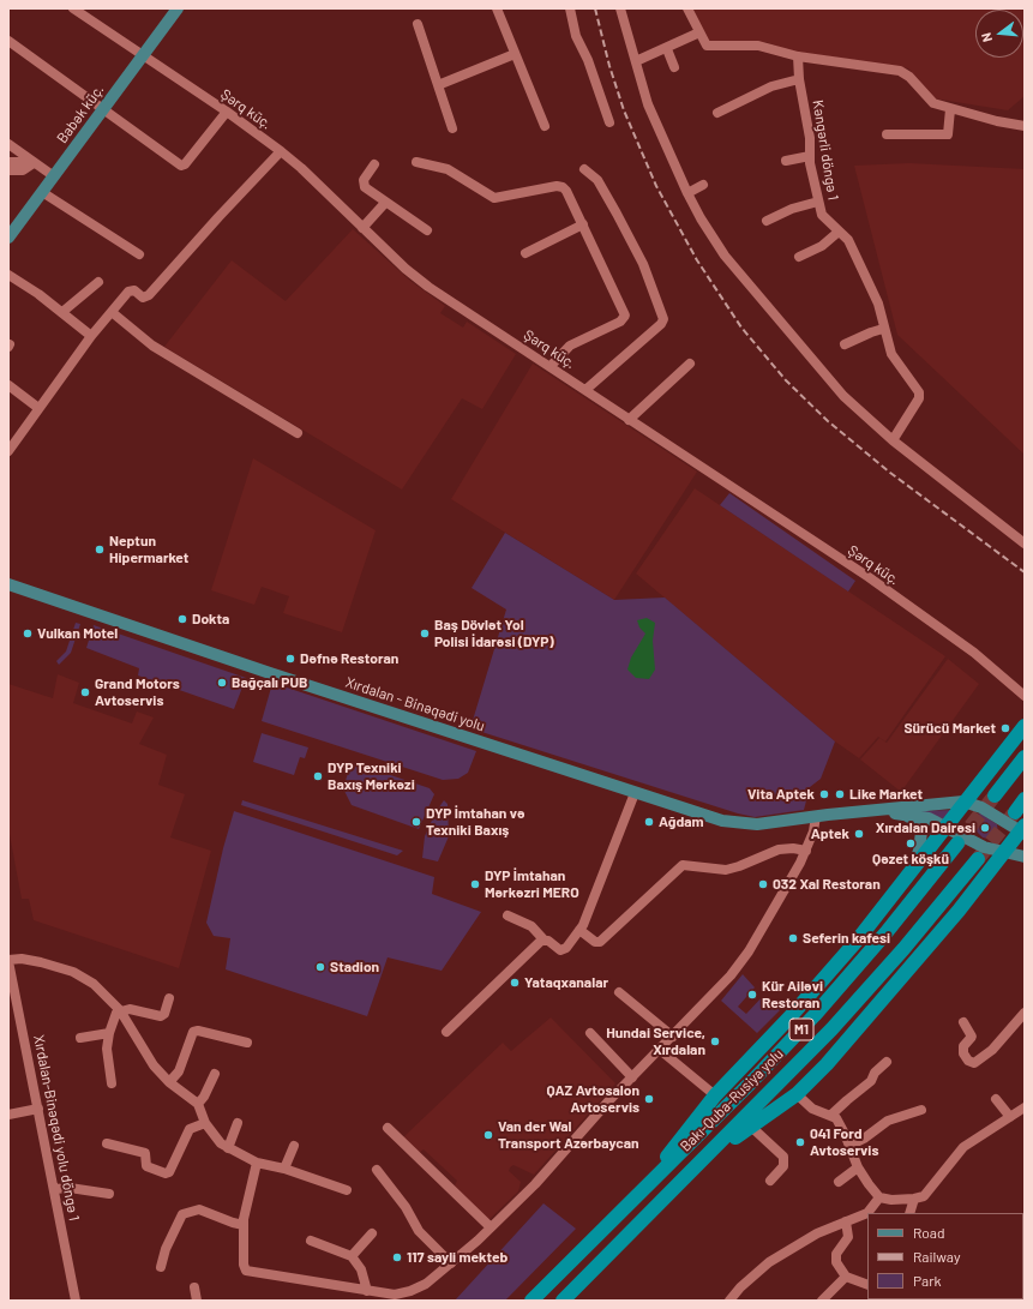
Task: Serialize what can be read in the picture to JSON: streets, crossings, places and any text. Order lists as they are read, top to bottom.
{
  "streets": {
    "highway": ["M1", "Bakı-Quba-Rusiya yolu"],
    "main road": ["Babək küç.", "Xırdalan - Binəqədi yolu"],
    "street": ["Şərq küç.", "Kəngərli döngə 1", "Xırdalan-Binəqədi yolu döngə 1"]
  },
  "crossings": [
    ["Şərq küç.", "Babək küç."]
  ],
  "places": [
    "Neptun Hipermarket",
    "Dokta",
    "Vulkan Motel",
    "Baş Dövlət Yol Polisi İdarəsi (DYP)",
    "Dəfnə Restoran",
    "Bağçalı PUB",
    "Grand Motors Avtoservis",
    "Sürücü Market",
    "DYP Texniki Baxış Mərkəzi",
    "Vita Aptek",
    "Like Market",
    "DYP İmtahan və Texniki Baxış",
    "Ağdam",
    "Xırdalan Dairəsi",
    "Aptek",
    "Qəzet köşkü",
    "DYP İmtahan Mərkəzri MERO",
    "032 Xal Restoran",
    "Seferin kafesi",
    "Stadion",
    "Yataqxanalar",
    "Kür Ailəvi Restoran",
    "Hundai Service, Xırdalan",
    "QAZ Avtosalon Avtoservis",
    "Van der Wal Transport Azərbaycan",
    "041 Ford Avtoservis",
    "117 sayli mekteb"
  ],
  "legend": ["Road", "Railway", "Park"],
  "north": "left"
}
